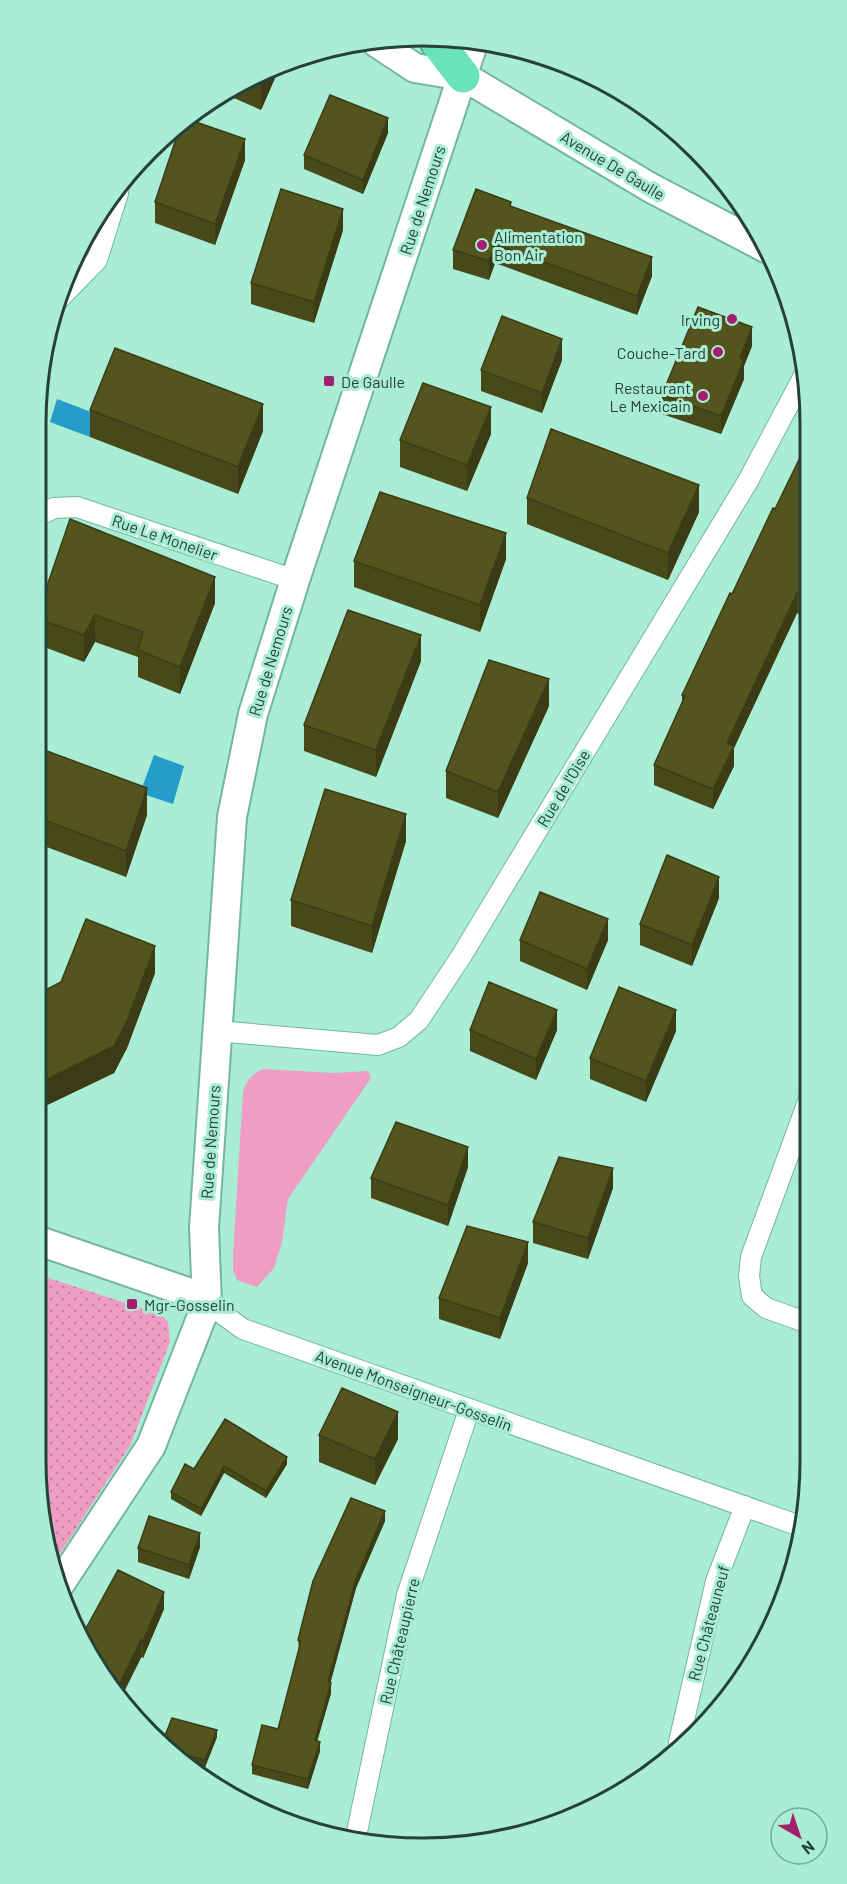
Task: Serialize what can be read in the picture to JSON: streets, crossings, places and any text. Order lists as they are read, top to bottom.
{
  "streets": {
    "street": [
      "Avenue De Gaulle",
      "Rue de Nemours",
      "Rue Le Monelier",
      "Rue de l'Oise",
      "Avenue Monseigneur-Gosselin",
      "Rue Châteauneuf",
      "Rue Châteaupierre"
    ]
  },
  "crossings": [
    ["Avenue De Gaulle", "Rue de Nemours"],
    ["Rue de Nemours", "Rue Le Monelier"],
    ["Rue de Nemours", "Rue de l'Oise"],
    ["Rue de Nemours", "Avenue Monseigneur-Gosselin"],
    ["Avenue Monseigneur-Gosselin", "Rue Châteauneuf"],
    ["Avenue Monseigneur-Gosselin", "Rue Châteaupierre"]
  ],
  "places": {
    "other": [
      "Alimentation Bon Air",
      "Irving",
      "Couche-Tard",
      "Restaurant Le Mexicain"
    ],
    "transit": ["De Gaulle", "Mgr-Gosselin"]
  },
  "north": "bottom right"
}
